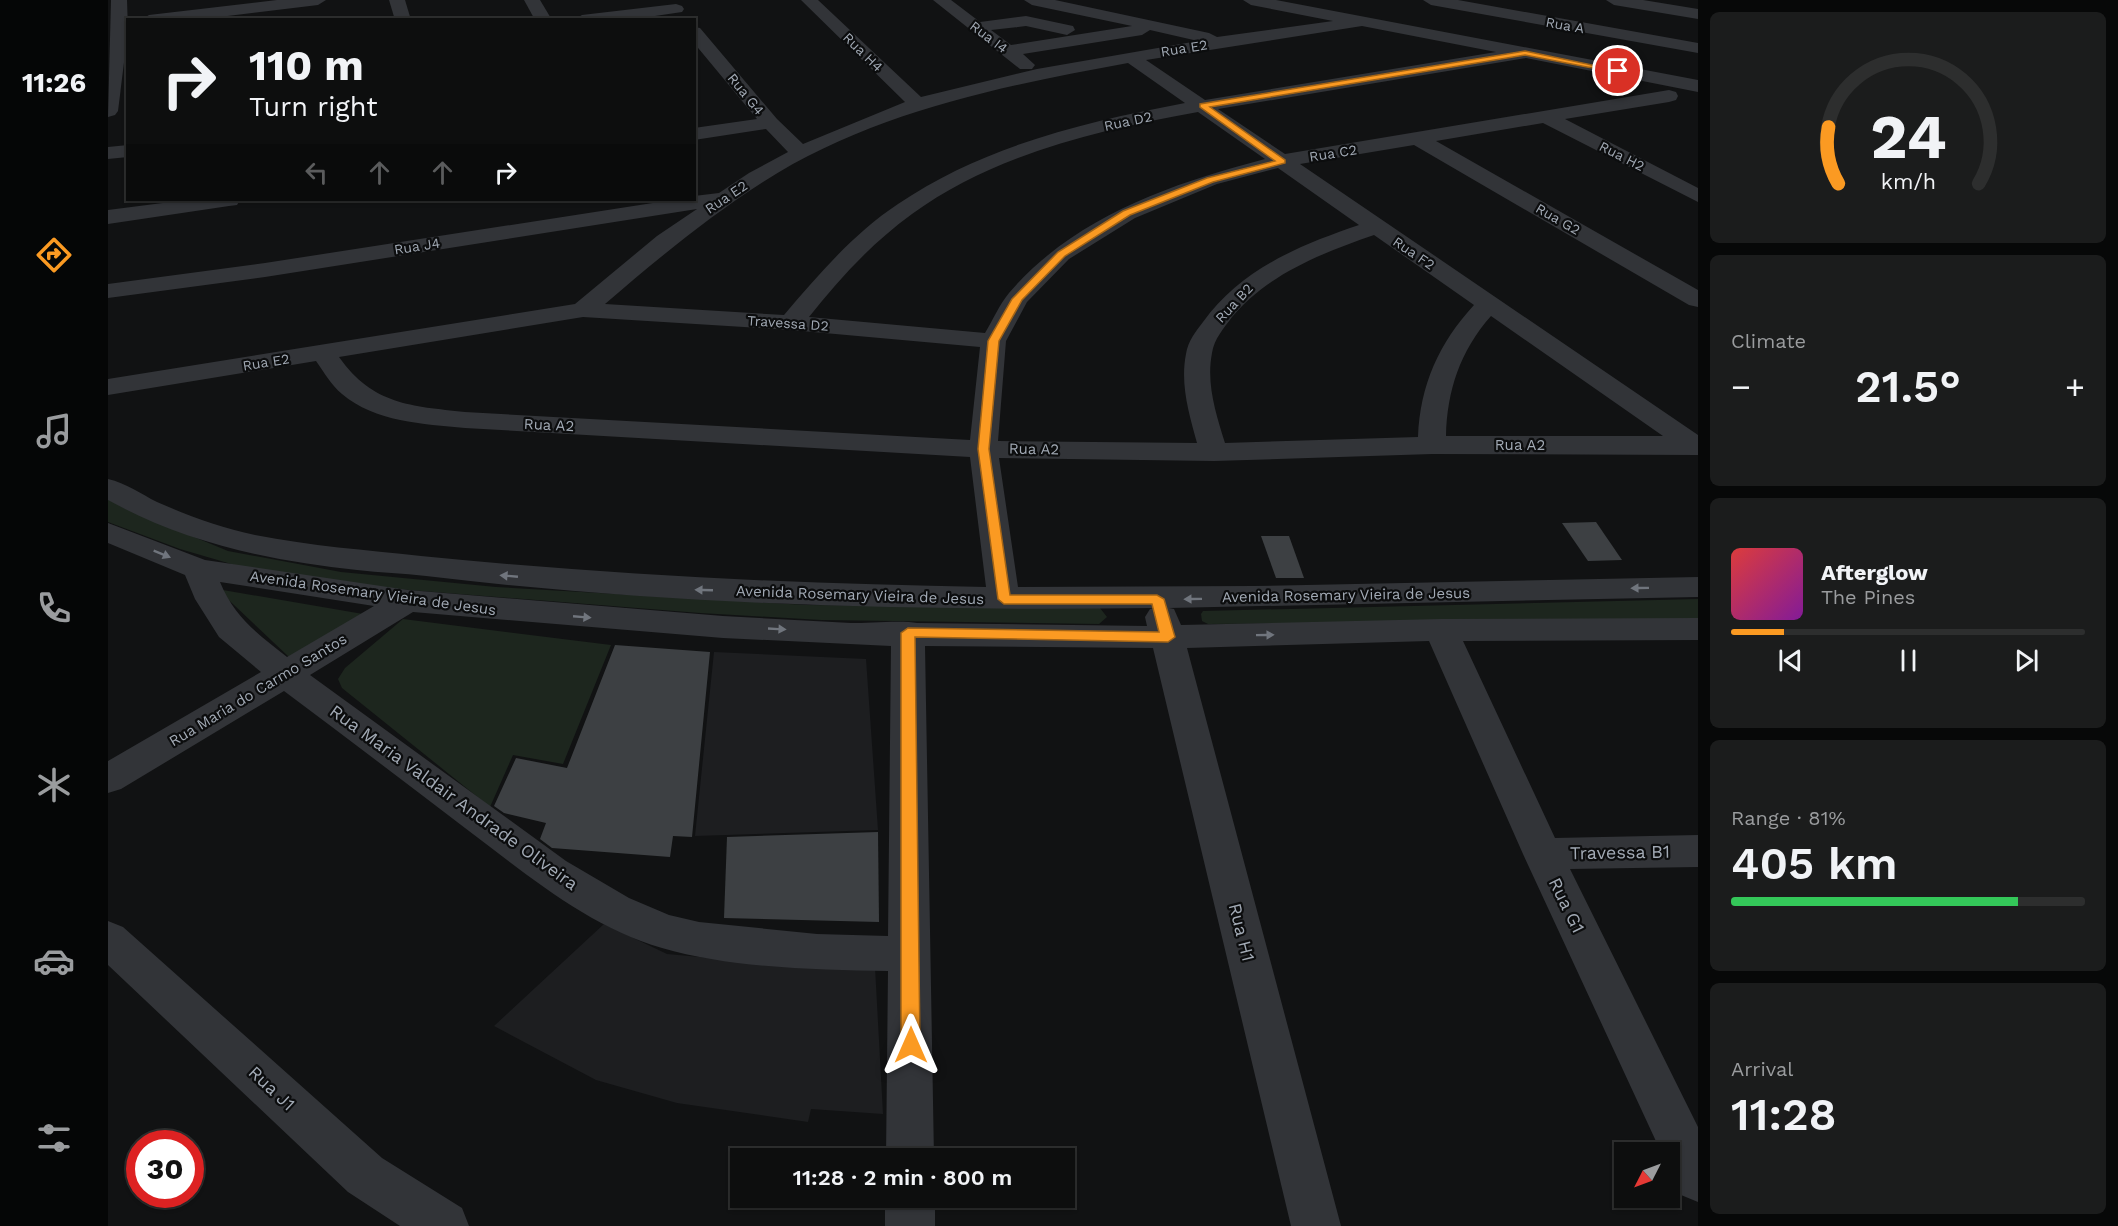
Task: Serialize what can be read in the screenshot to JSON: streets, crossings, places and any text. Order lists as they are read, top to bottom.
{
  "streets": {
    "street": [
      "Rua A",
      "Rua I4",
      "Rua E2",
      "Rua H4",
      "Rua G4",
      "Rua D2",
      "Rua C2",
      "Rua H2",
      "Rua G2",
      "Rua J4",
      "Rua F2",
      "Rua B2",
      "Travessa D2",
      "Rua A2",
      "Avenida Rosemary Vieira de Jesus",
      "Rua Maria do Carmo Santos",
      "Rua Maria Valdair Andrade Oliveira",
      "Travessa B1",
      "Rua G1",
      "Rua H1",
      "Rua J1"
    ]
  },
  "crossings": [
    ["Rua I4", "Rua E2"],
    ["Rua E2", "Rua H4"],
    ["Rua E2", "Rua G4"],
    ["Rua E2", "Rua J4"],
    ["Rua E2", "Rua F2"],
    ["Rua E2", "Travessa D2"],
    ["Rua E2", "Rua A2"],
    ["Rua D2", "Rua F2"],
    ["Rua D2", "Travessa D2"],
    ["Rua C2", "Rua H2"],
    ["Rua C2", "Rua G2"],
    ["Rua C2", "Rua F2"],
    ["Rua C2", "Travessa D2"],
    ["Rua C2", "Rua A2"],
    ["Rua C2", "Avenida Rosemary Vieira de Jesus"],
    ["Rua F2", "Rua B2"],
    ["Rua F2", "Rua A2"],
    ["Rua B2", "Rua A2"],
    ["Avenida Rosemary Vieira de Jesus", "Rua Maria do Carmo Santos"],
    ["Avenida Rosemary Vieira de Jesus", "Rua G1"],
    ["Avenida Rosemary Vieira de Jesus", "Rua H1"],
    ["Rua Maria do Carmo Santos", "Rua Maria Valdair Andrade Oliveira"],
    ["Travessa B1", "Rua G1"]
  ],
  "north": "bottom left",
  "page": {
    "tabs": "11:26",
    "turn": ["110 m", "Turn right"],
    "tile": [
      "Climate",
      ["Range · 81%", "405 km"],
      ["Arrival", "11:28"]
    ],
    "heat": ["−", "21.5°", "+"],
    "song": ["Afterglow", "The Pines"],
    "limit": "30",
    "trip": "11:28 · 2 min · 800 m",
    "gauge": ["24", "km/h"]
  }
}
